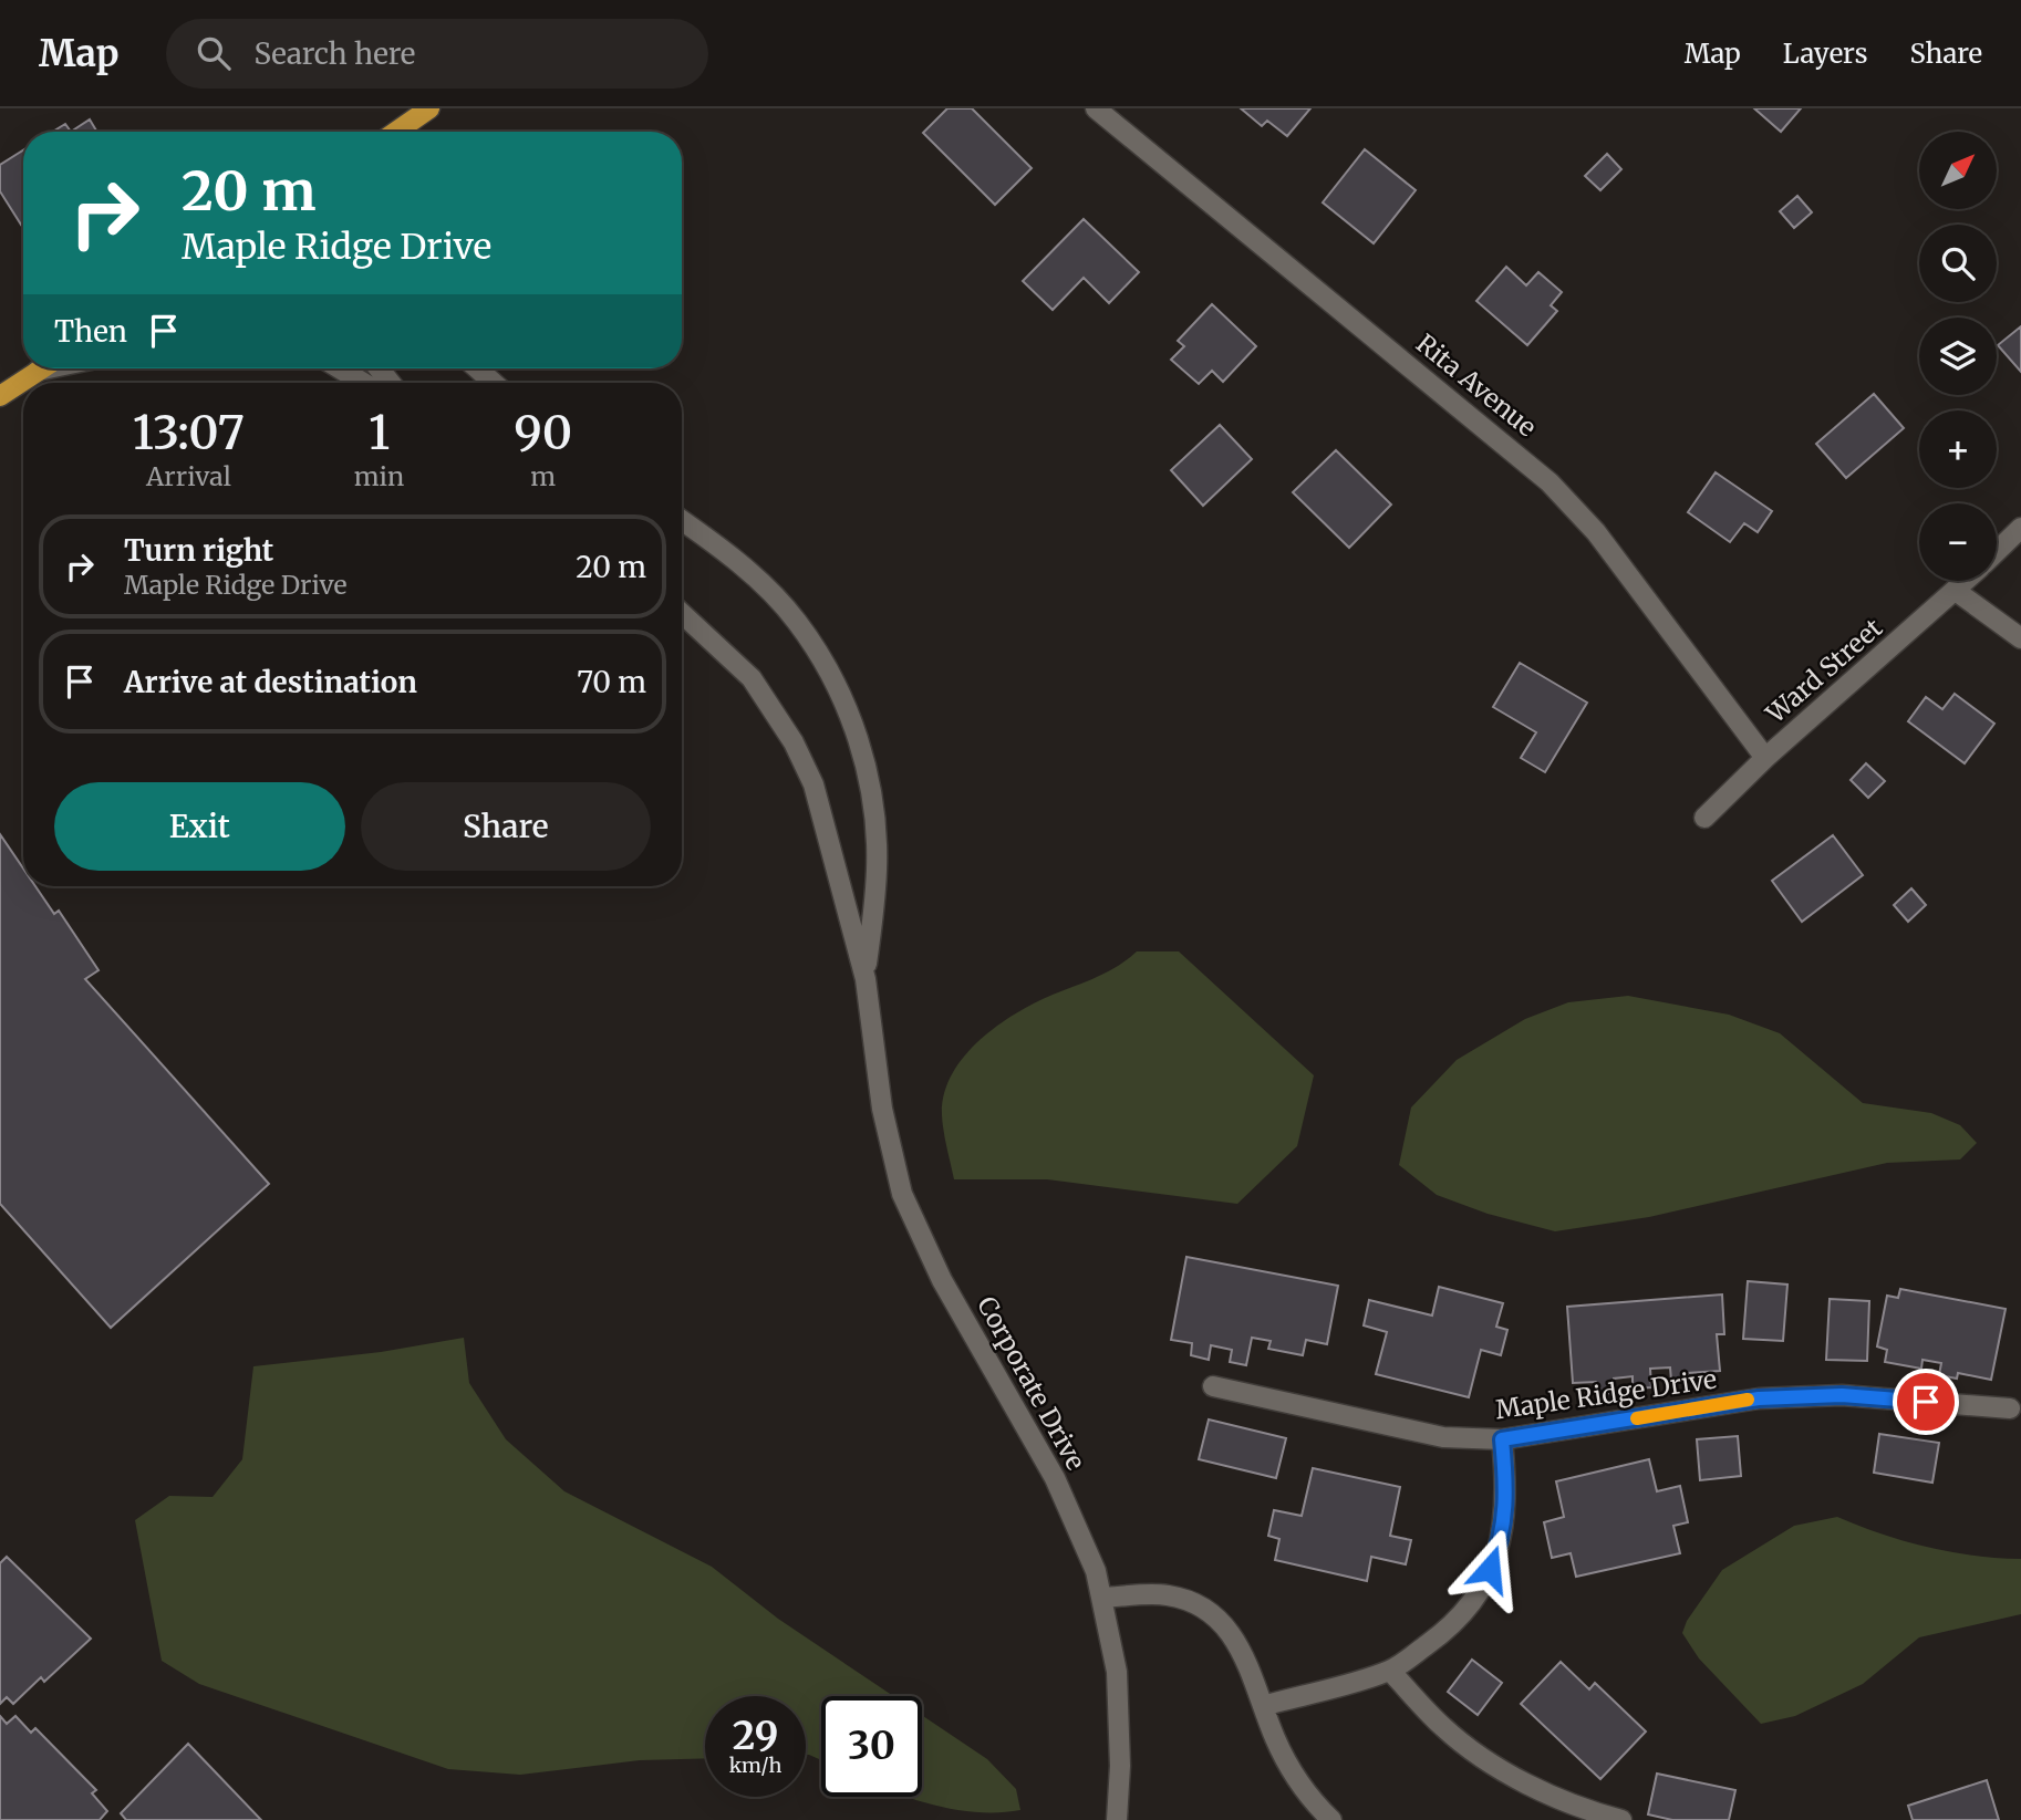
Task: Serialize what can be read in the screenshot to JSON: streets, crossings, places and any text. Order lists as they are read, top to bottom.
{
  "streets": {
    "street": [
      "Rita Avenue",
      "Ward Street",
      "Corporate Drive",
      "Maple Ridge Drive"
    ]
  },
  "crossings": [
    ["Rita Avenue", "Ward Street"]
  ],
  "north": "top right",
  "page": {
    "header": "Map",
    "search": "Search here",
    "nav": ["Map", "Layers", "Share"],
    "map_buttons": ["+", "−"],
    "turn": ["20 m", "Maple Ridge Drive"],
    "then": "Then",
    "eta": [
      "13:07",
      "Arrival",
      "1",
      "min",
      "90",
      "m"
    ],
    "list": [
      {
        "name": "Turn right",
        "note": "Maple Ridge Drive",
        "value": "20 m"
      },
      {
        "name": "Arrive at destination",
        "value": "70 m"
      }
    ],
    "buttons": ["Exit", "Share"],
    "speed": "29 km/h",
    "limit": "30"
  }
}
